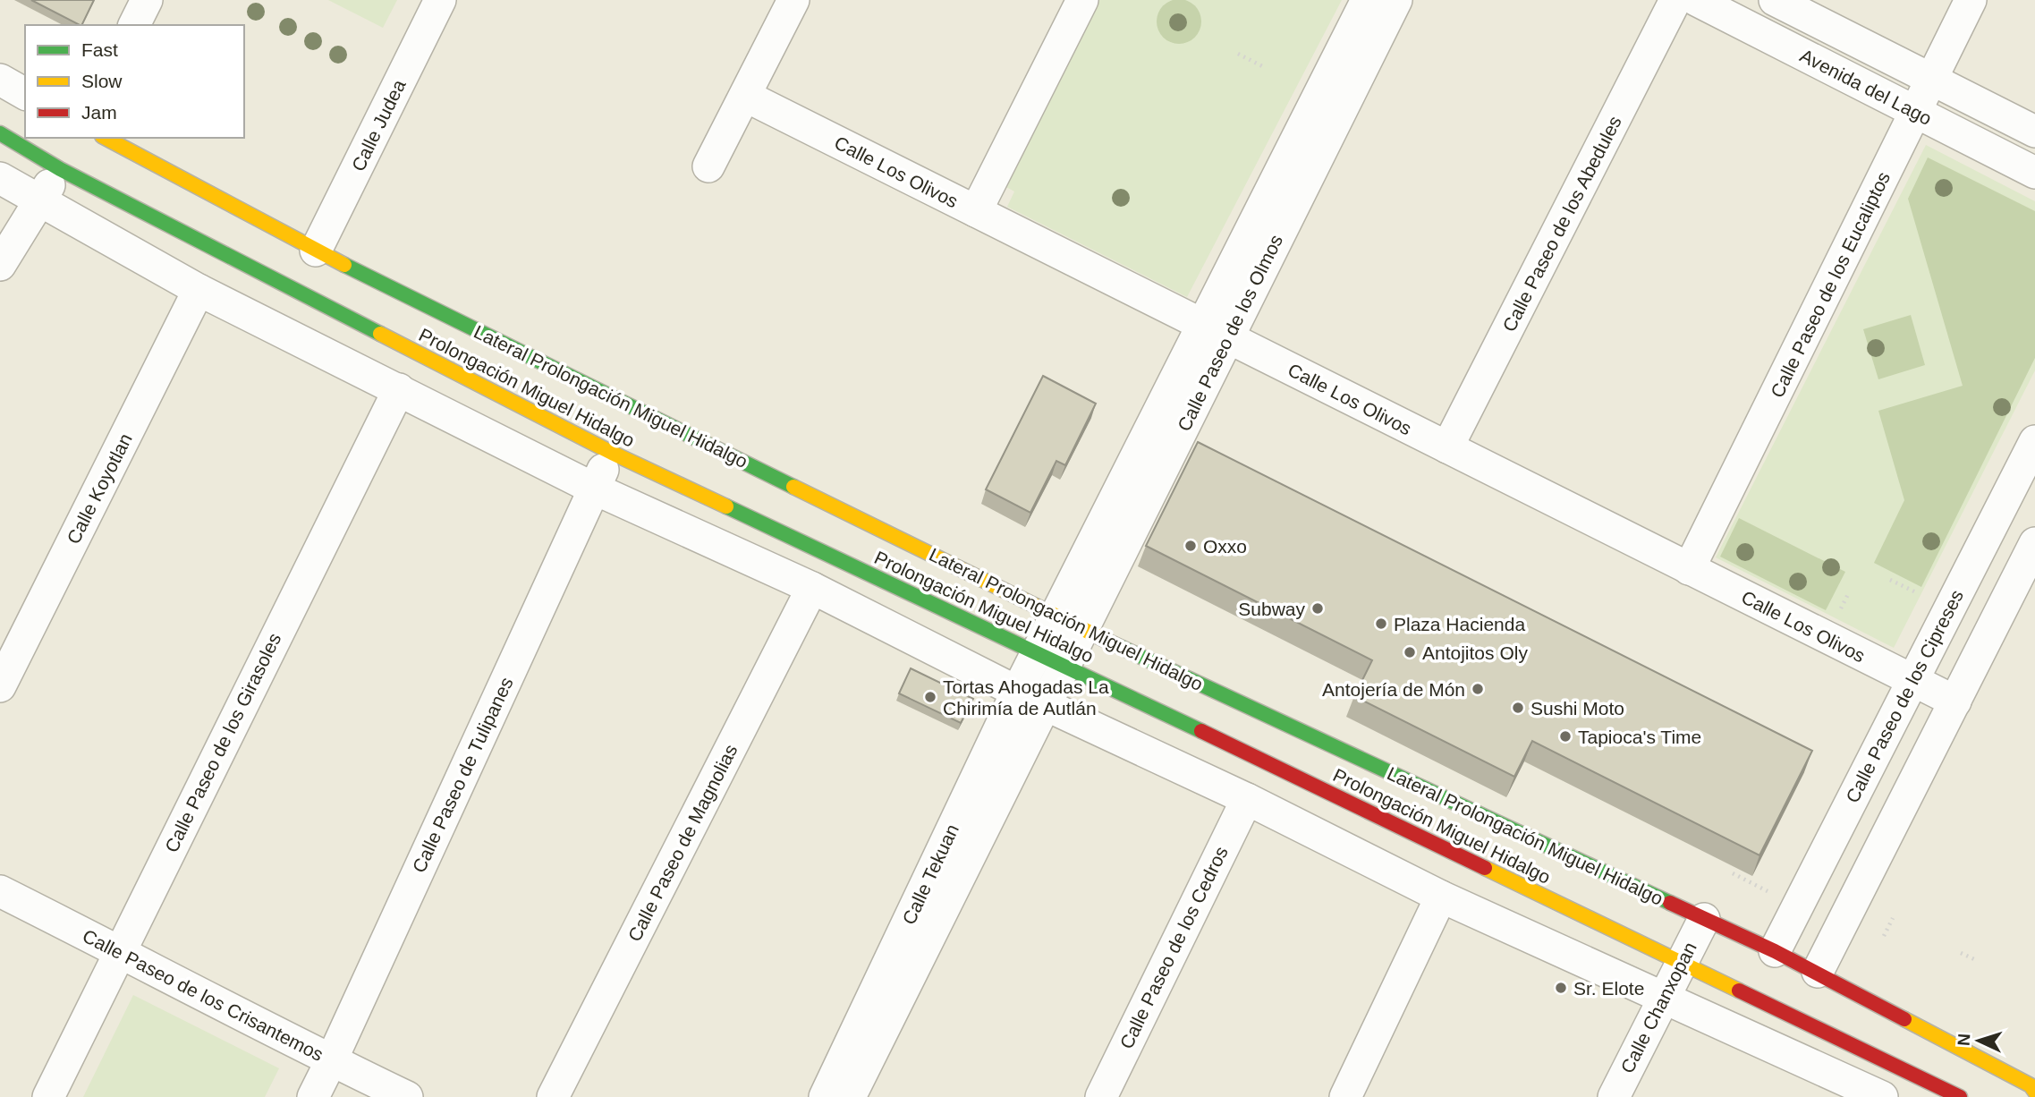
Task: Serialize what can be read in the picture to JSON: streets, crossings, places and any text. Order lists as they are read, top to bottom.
{
  "streets": {
    "main road": ["Prolongación Miguel Hidalgo", "Lateral Prolongación Miguel Hidalgo"],
    "street": [
      "Avenida del Lago",
      "Calle Judea",
      "Calle Los Olivos",
      "Calle Paseo de los Abedules",
      "Calle Paseo de los Eucaliptos",
      "Calle Paseo de los Olmos",
      "Calle Koyotlan",
      "Calle Paseo de los Cipreses",
      "Calle Paseo de los Girasoles",
      "Calle Paseo de Tulipanes",
      "Calle Paseo de Magnolias",
      "Calle Tekuan",
      "Calle Paseo de los Cedros",
      "Calle Paseo de los Crisantemos",
      "Calle Chanxopan"
    ]
  },
  "crossings": [
    ["Avenida del Lago", "Calle Paseo de los Eucaliptos"],
    ["Calle Judea", "Lateral Prolongación Miguel Hidalgo"],
    ["Calle Los Olivos", "Calle Paseo de los Abedules"],
    ["Calle Los Olivos", "Calle Paseo de los Eucaliptos"],
    ["Calle Los Olivos", "Calle Paseo de los Olmos"],
    ["Calle Los Olivos", "Calle Paseo de los Cipreses"],
    ["Calle Paseo de los Olmos", "Prolongación Miguel Hidalgo"],
    ["Calle Paseo de los Olmos", "Lateral Prolongación Miguel Hidalgo"],
    ["Calle Paseo de los Olmos", "Calle Tekuan"],
    ["Prolongación Miguel Hidalgo", "Calle Paseo de Tulipanes"],
    ["Prolongación Miguel Hidalgo", "Calle Tekuan"],
    ["Prolongación Miguel Hidalgo", "Calle Chanxopan"],
    ["Lateral Prolongación Miguel Hidalgo", "Calle Paseo de los Cipreses"],
    ["Lateral Prolongación Miguel Hidalgo", "Calle Chanxopan"],
    ["Calle Paseo de los Girasoles", "Calle Paseo de los Crisantemos"],
    ["Calle Paseo de Tulipanes", "Calle Paseo de los Crisantemos"]
  ],
  "places": [
    "Oxxo",
    "Subway",
    "Plaza Hacienda",
    "Antojitos Oly",
    "Antojería de Món",
    "Tortas Ahogadas La Chirimía de Autlán",
    "Sushi Moto",
    "Tapioca's Time",
    "Sr. Elote"
  ],
  "legend": ["Fast", "Slow", "Jam"],
  "north": "left"
}
